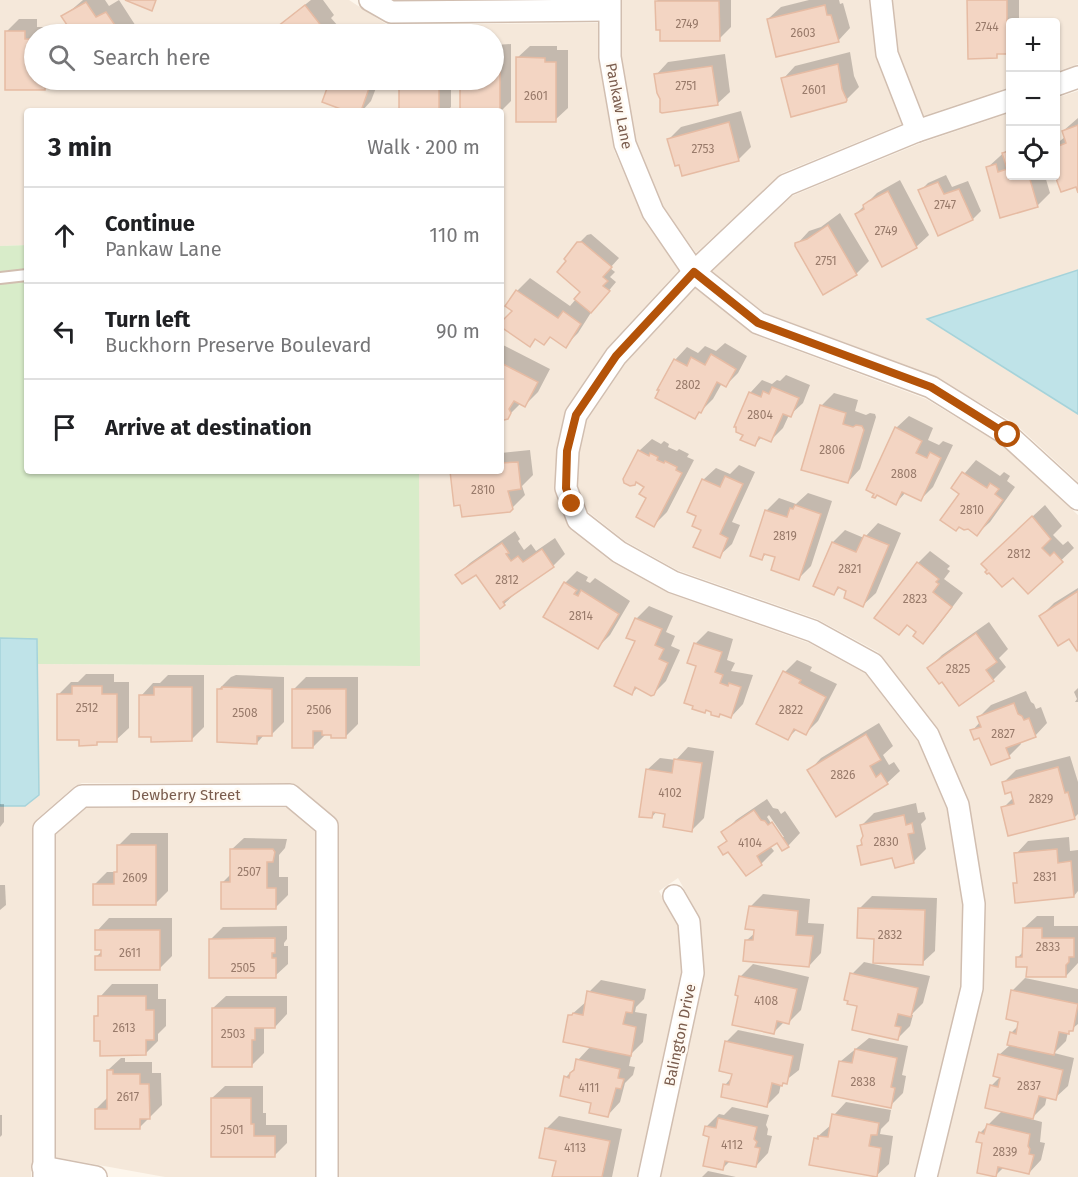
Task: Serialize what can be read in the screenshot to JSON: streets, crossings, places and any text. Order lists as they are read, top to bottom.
{
  "streets": {
    "street": ["Pankaw Lane", "Dewberry Street", "Balington Drive"]
  },
  "house_numbers": [
    "2749",
    "2744",
    "2603",
    "2751",
    "2601",
    "2601",
    "2753",
    "2747",
    "2749",
    "2751",
    "2802",
    "2804",
    "2806",
    "2808",
    "2810",
    "2810",
    "2819",
    "2812",
    "2821",
    "2812",
    "2823",
    "2814",
    "2825",
    "2512",
    "2506",
    "2822",
    "2508",
    "2827",
    "2826",
    "4102",
    "2829",
    "2830",
    "4104",
    "2507",
    "2831",
    "2609",
    "2832",
    "2833",
    "2611",
    "2505",
    "4108",
    "2613",
    "2503",
    "2838",
    "2837",
    "4111",
    "2617",
    "2501",
    "4112",
    "4113",
    "2839"
  ],
  "page": {
    "map_buttons": ["+", "−"],
    "search": "Search here",
    "heading": ["3 min", "Walk · 200 m"],
    "list": [
      ["Continue", "Pankaw Lane", "110 m"],
      ["Turn left", "Buckhorn Preserve Boulevard", "90 m"],
      "Arrive at destination"
    ]
  }
}
